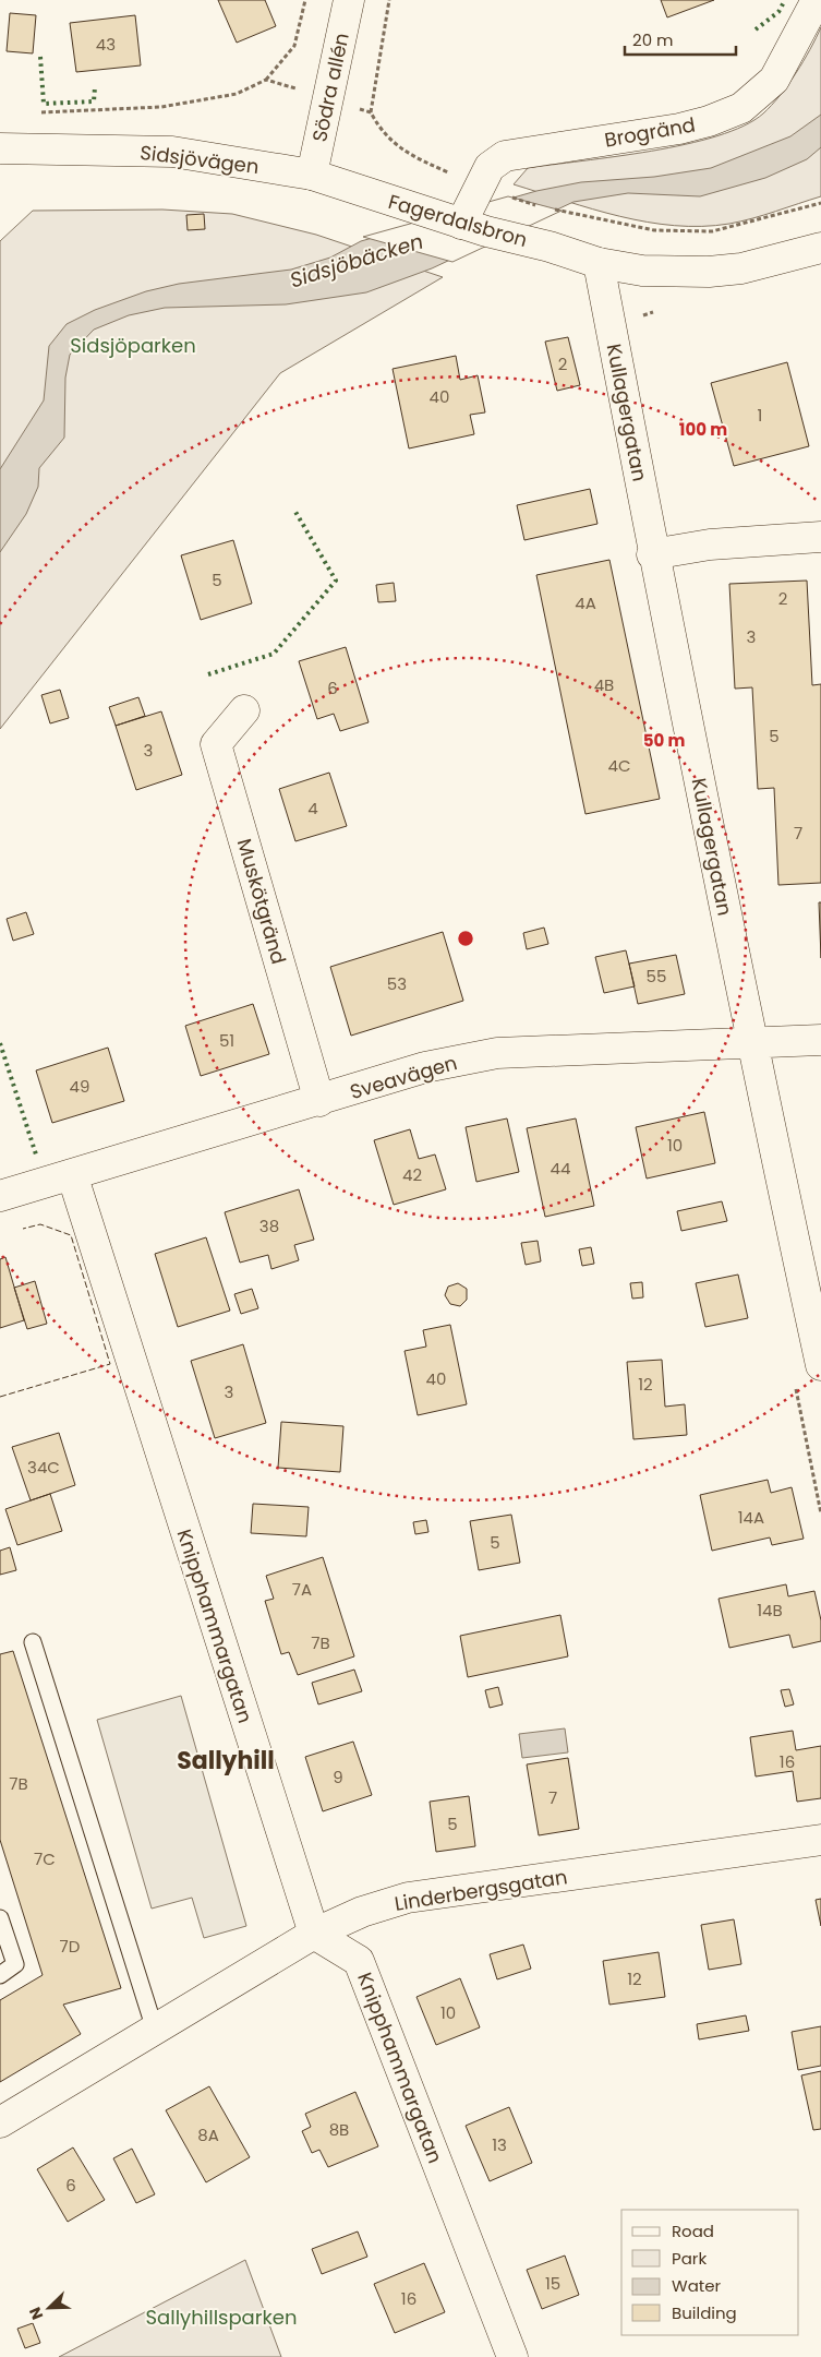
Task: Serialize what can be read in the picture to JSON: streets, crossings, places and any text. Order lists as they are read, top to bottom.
{
  "streets": {
    "street": [
      "Södra allén",
      "Brogränd",
      "Sidsjövägen",
      "Fagerdalsbron",
      "Kullagergatan",
      "Muskötgränd",
      "Sveavägen",
      "Knipphammargatan",
      "Linderbergsgatan"
    ]
  },
  "crossings": [
    ["Södra allén", "Sidsjövägen"],
    ["Brogränd", "Fagerdalsbron"],
    ["Sidsjövägen", "Fagerdalsbron"],
    ["Fagerdalsbron", "Kullagergatan"],
    ["Kullagergatan", "Sveavägen"],
    ["Muskötgränd", "Sveavägen"],
    ["Sveavägen", "Knipphammargatan"],
    ["Knipphammargatan", "Linderbergsgatan"]
  ],
  "districts": ["Sallyhill"],
  "water": ["Sidsjöbäcken"],
  "parks": ["Sidsjöparken", "Sallyhillsparken"],
  "house_numbers": [
    "43",
    "2",
    "40",
    "1",
    "5",
    "2",
    "4A",
    "3",
    "4B",
    "6",
    "5",
    "3",
    "4C",
    "4",
    "7",
    "55",
    "53",
    "51",
    "49",
    "10",
    "44",
    "42",
    "38",
    "40",
    "12",
    "3",
    "34C",
    "14A",
    "5",
    "7A",
    "14B",
    "7B",
    "16",
    "9",
    "7B",
    "7",
    "5",
    "7C",
    "7D",
    "12",
    "10",
    "8B",
    "8A",
    "13",
    "6",
    "15",
    "16"
  ],
  "legend": [
    "Road",
    "Park",
    "Water",
    "Building"
  ],
  "scale_bar": "20 m",
  "north": "bottom left",
  "rings": ["100 m", "50 m"]
}
